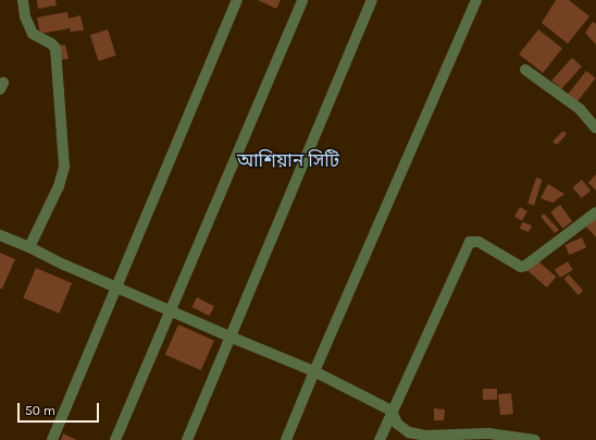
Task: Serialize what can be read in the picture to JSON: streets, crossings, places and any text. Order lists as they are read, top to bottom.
{
  "districts": ["আশিয়ান সিটি"],
  "scale_bar": "50 m"
}
